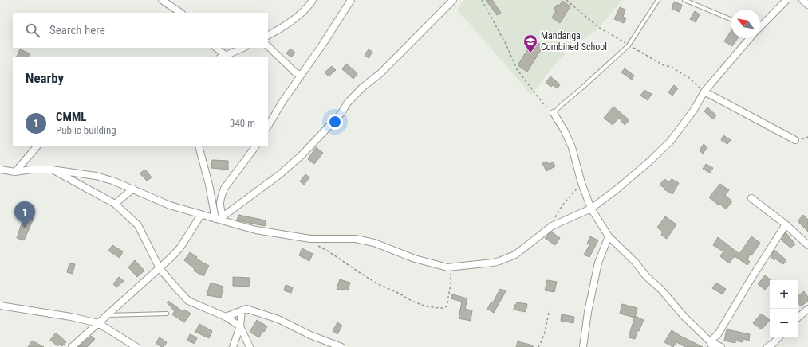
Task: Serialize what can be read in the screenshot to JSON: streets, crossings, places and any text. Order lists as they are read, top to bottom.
{
  "places": {
    "school or university": ["Mandanga Combined School"]
  },
  "north": "top left",
  "page": {
    "search": "Search here",
    "heading": "Nearby",
    "list": [
      {
        "mark": "1",
        "name": "CMML",
        "note": "Public building",
        "value": "340 m"
      }
    ],
    "pins": "1",
    "map_buttons": ["+", "−"]
  }
}
